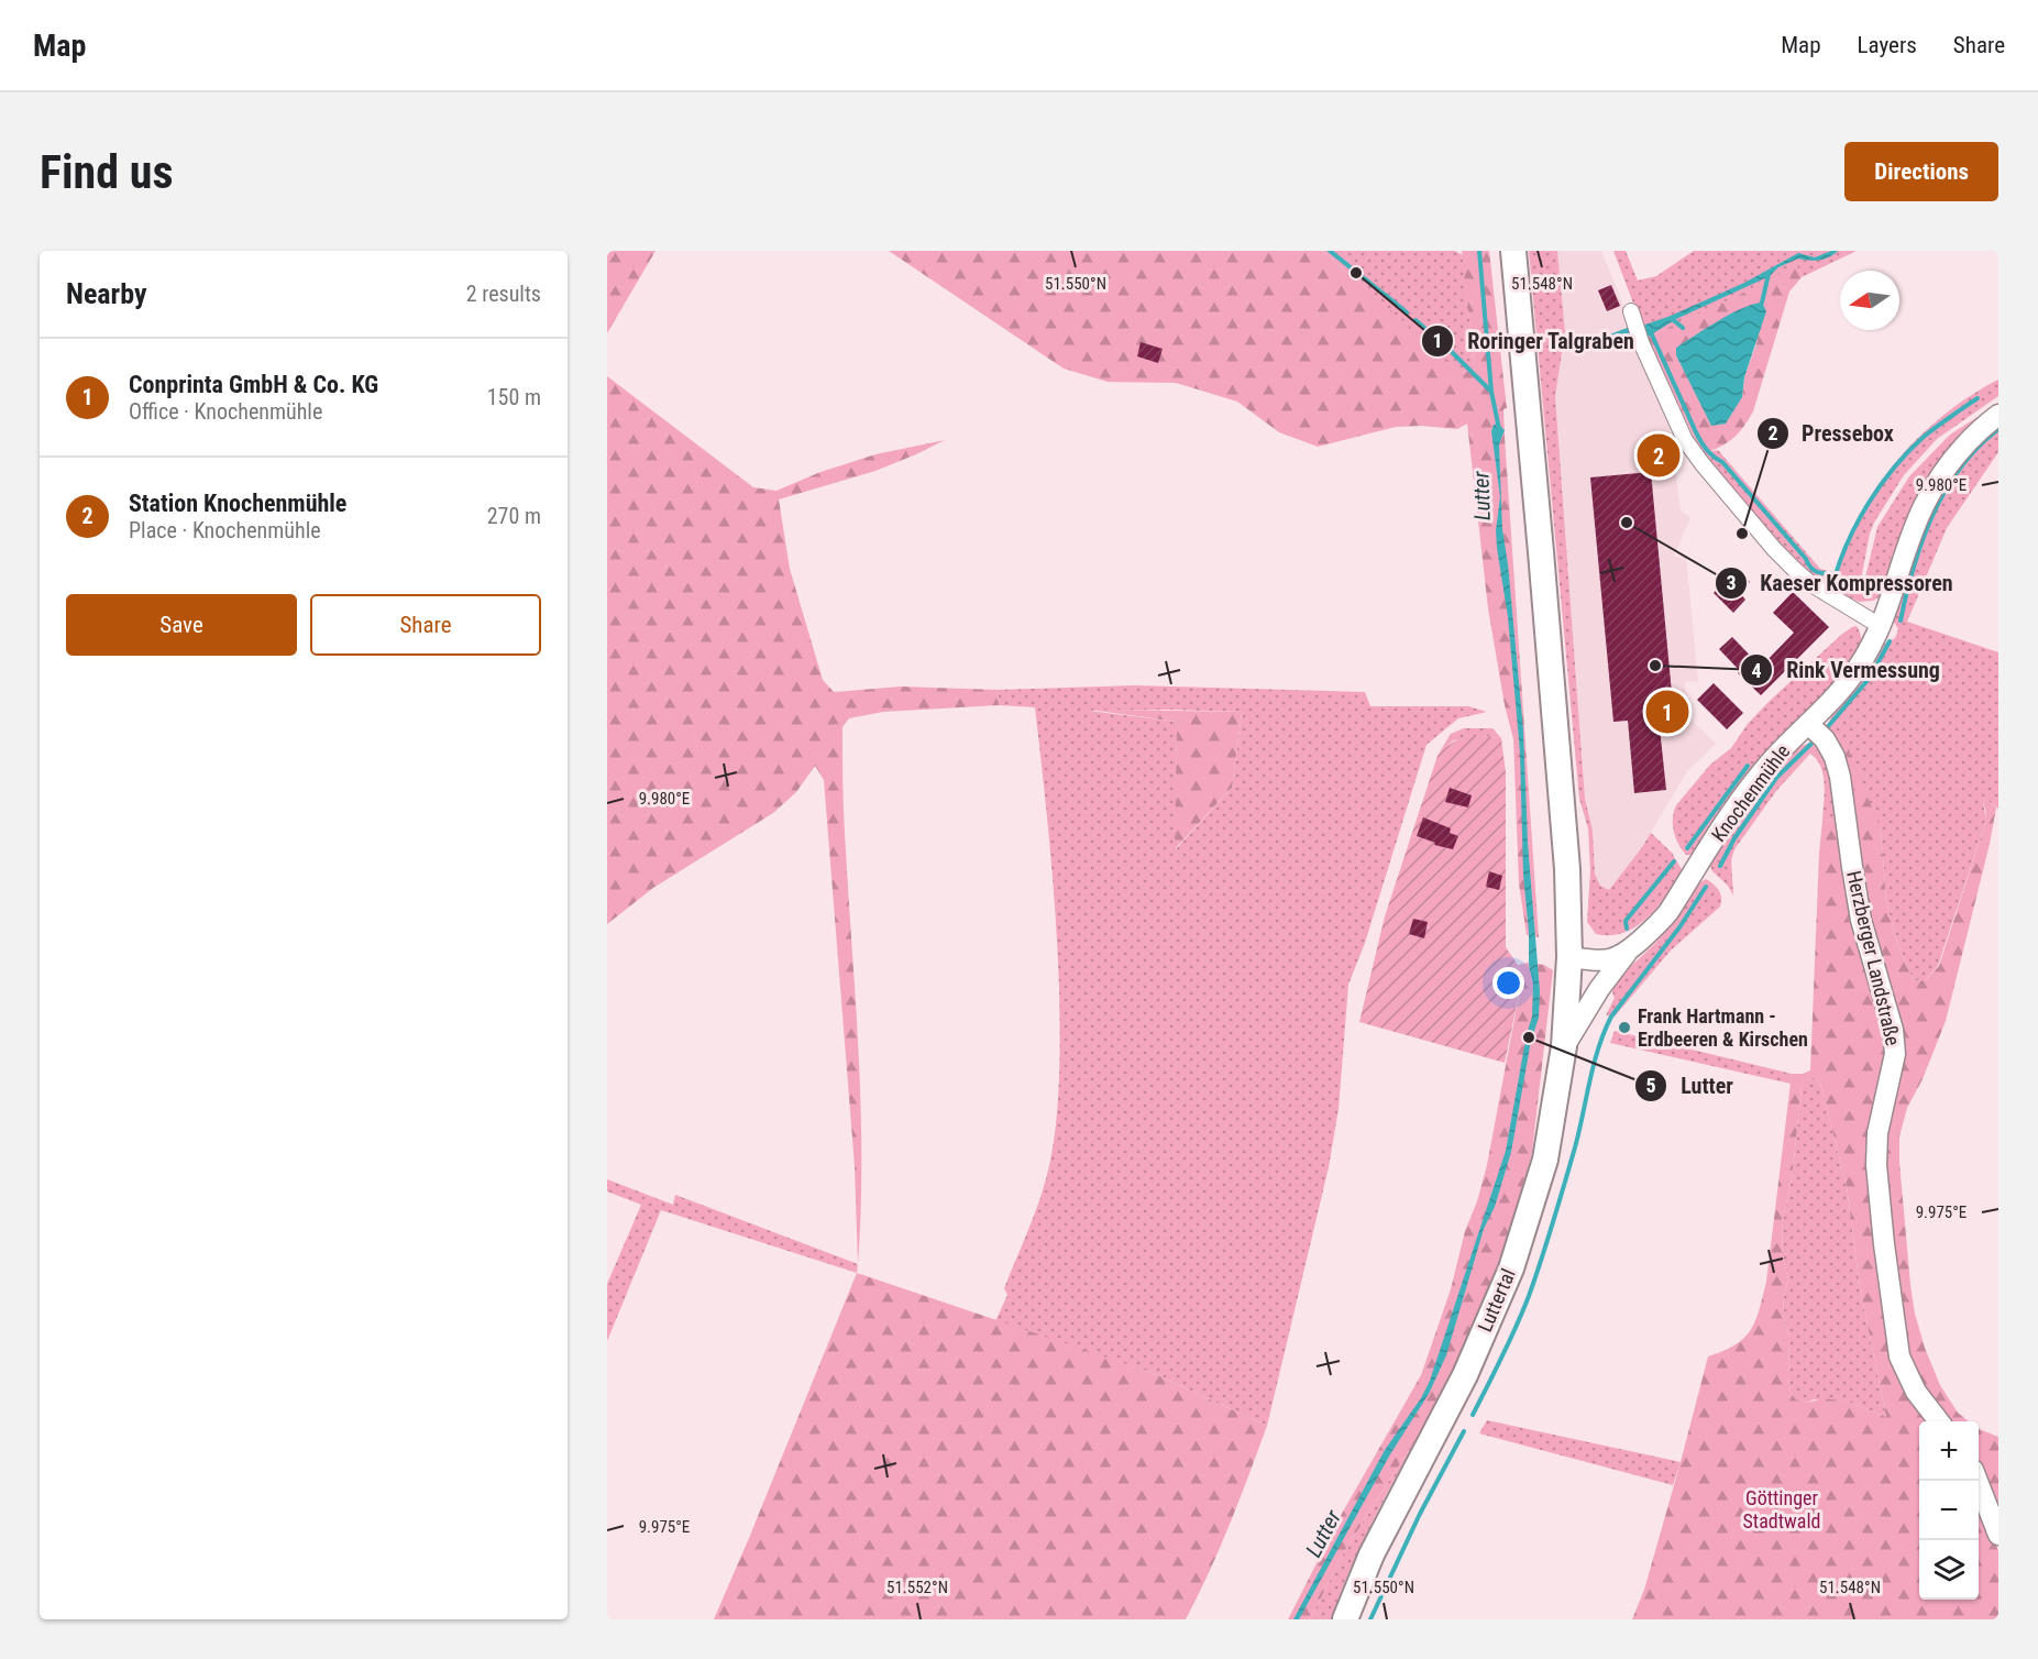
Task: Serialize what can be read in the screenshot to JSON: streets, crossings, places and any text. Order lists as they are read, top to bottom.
{
  "streets": {
    "main road": ["Luttertal"],
    "street": ["Knochenmühle", "Herzberger Landstraße"]
  },
  "crossings": [
    ["Knochenmühle", "Herzberger Landstraße"],
    ["Knochenmühle", "Luttertal"]
  ],
  "water": ["Lutter"],
  "parks": ["Göttinger Stadtwald"],
  "places": [
    "Roringer Talgraben",
    "Kaeser Kompressoren",
    "Pressebox",
    "Rink Vermessung",
    "Frank Hartmann - Erdbeeren & Kirschen",
    "Lutter"
  ],
  "north": "left",
  "page": {
    "header": "Map",
    "nav": ["Map", "Layers", "Share"],
    "buttons": [
      "Directions",
      ["Save", "Share"]
    ],
    "title": "Find us",
    "heading": ["Nearby", "2 results"],
    "list": [
      {
        "mark": "1",
        "name": "Conprinta GmbH & Co. KG",
        "note": "Office · Knochenmühle",
        "value": "150 m"
      },
      {
        "mark": "2",
        "name": "Station Knochenmühle",
        "note": "Place · Knochenmühle",
        "value": "270 m"
      }
    ],
    "pins": ["2", "1"],
    "map_buttons": ["+", "−"]
  },
  "coordinates": [
    "51.550°N",
    "51.548°N",
    "9.980°E",
    "9.975°E",
    "51.552°N"
  ]
}
